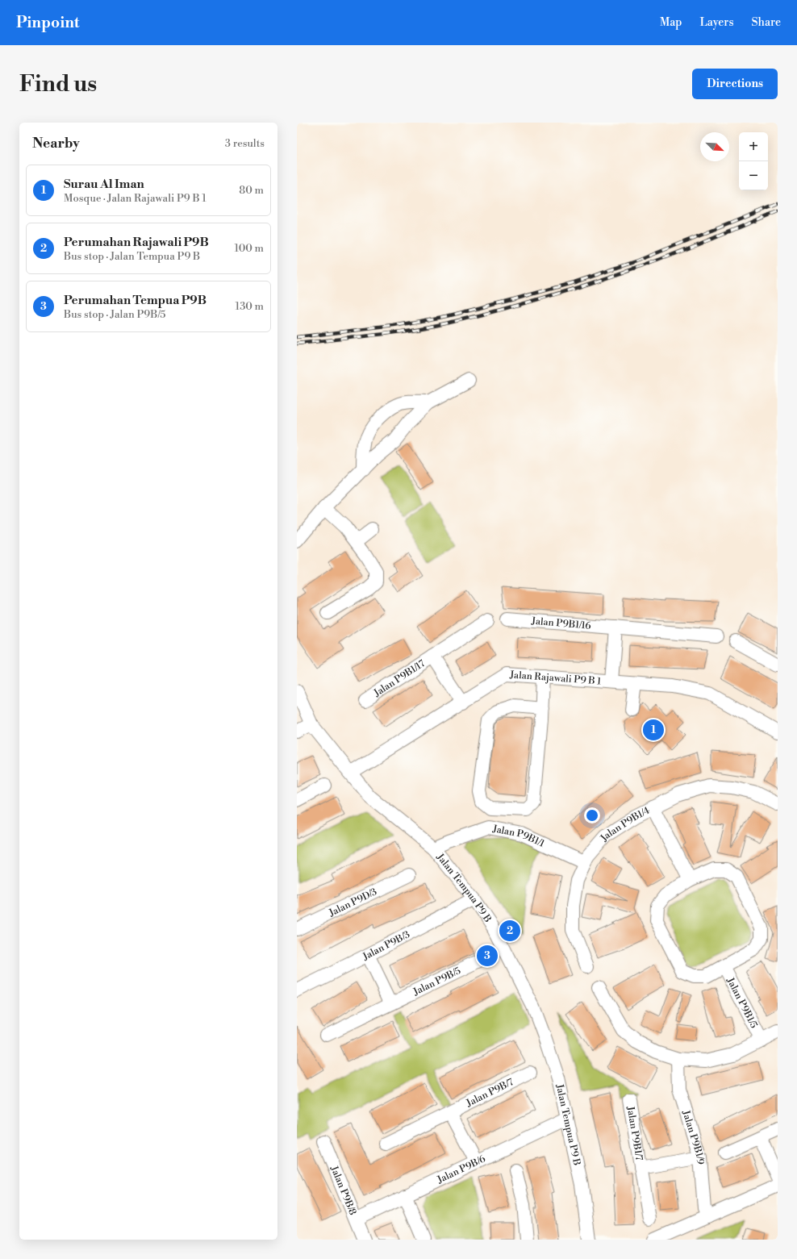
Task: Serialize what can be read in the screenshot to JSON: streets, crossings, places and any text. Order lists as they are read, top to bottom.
{
  "streets": {
    "street": [
      "Jalan P9B1/16",
      "Jalan P9B1/17",
      "Jalan Rajawali P9 B 1",
      "Jalan P9B1/4",
      "Jalan P9B1/1",
      "Jalan Tempua P9 B",
      "Jalan P9D/3",
      "Jalan P9B/3",
      "Jalan P9B/5",
      "Jalan P9B1/5",
      "Jalan P9B/7",
      "Jalan P9B1/7",
      "Jalan P9B1/9",
      "Jalan P9B/6",
      "Jalan P9B/8"
    ]
  },
  "crossings": [
    ["Jalan P9B1/17", "Jalan Rajawali P9 B 1"],
    ["Jalan Rajawali P9 B 1", "Jalan Tempua P9 B"],
    ["Jalan P9B1/4", "Jalan P9B1/1"],
    ["Jalan P9B1/1", "Jalan Tempua P9 B"],
    ["Jalan Tempua P9 B", "Jalan P9B/3"],
    ["Jalan Tempua P9 B", "Jalan P9B/6"],
    ["Jalan P9B1/7", "Jalan P9B1/9"],
    ["Jalan P9B/6", "Jalan P9B/8"]
  ],
  "north": "bottom right",
  "page": {
    "header": "Pinpoint",
    "nav": ["Map", "Layers", "Share"],
    "buttons": "Directions",
    "title": "Find us",
    "heading": ["Nearby", "3 results"],
    "map_buttons": ["+", "−"],
    "list": [
      {
        "mark": "1",
        "name": "Surau Al Iman",
        "note": "Mosque · Jalan Rajawali P9 B 1",
        "value": "80 m"
      },
      {
        "mark": "2",
        "name": "Perumahan Rajawali P9B",
        "note": "Bus stop · Jalan Tempua P9 B",
        "value": "100 m"
      },
      {
        "mark": "3",
        "name": "Perumahan Tempua P9B",
        "note": "Bus stop · Jalan P9B/5",
        "value": "130 m"
      }
    ],
    "pins": ["1", "2", "3"]
  }
}
